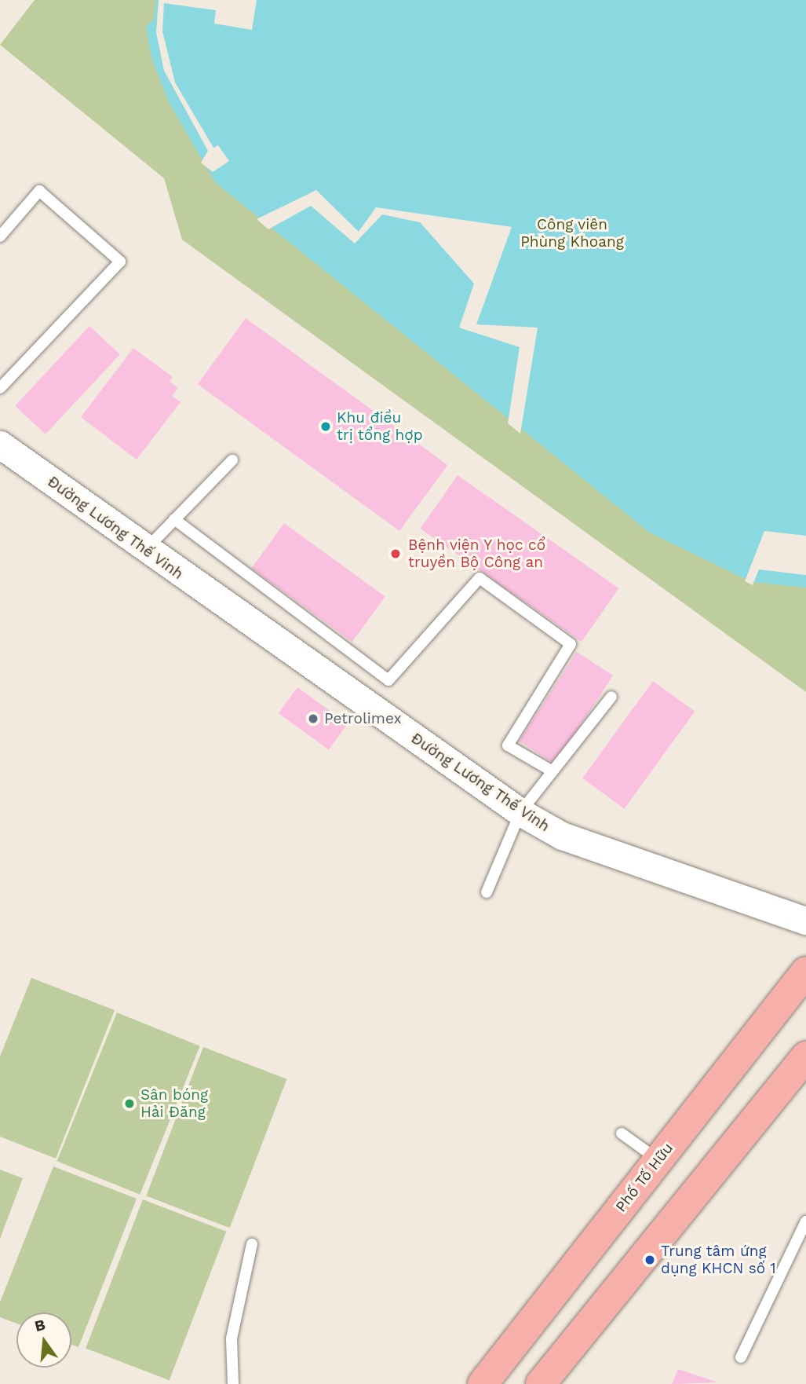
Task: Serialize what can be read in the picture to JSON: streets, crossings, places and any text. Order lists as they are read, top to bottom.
{
  "streets": {
    "main road": ["Phố Tố Hữu"],
    "street": ["Đường Lương Thế Vinh"]
  },
  "parks": ["Công viên Phùng Khoang"],
  "places": [
    "Khu điều trị tổng hợp",
    "Bệnh viện Y học cổ truyền Bộ Công an",
    "Petrolimex",
    "Sân bóng Hải Đăng",
    "Trung tâm ứng dụng KHCN số 1"
  ],
  "north": "top"
}
